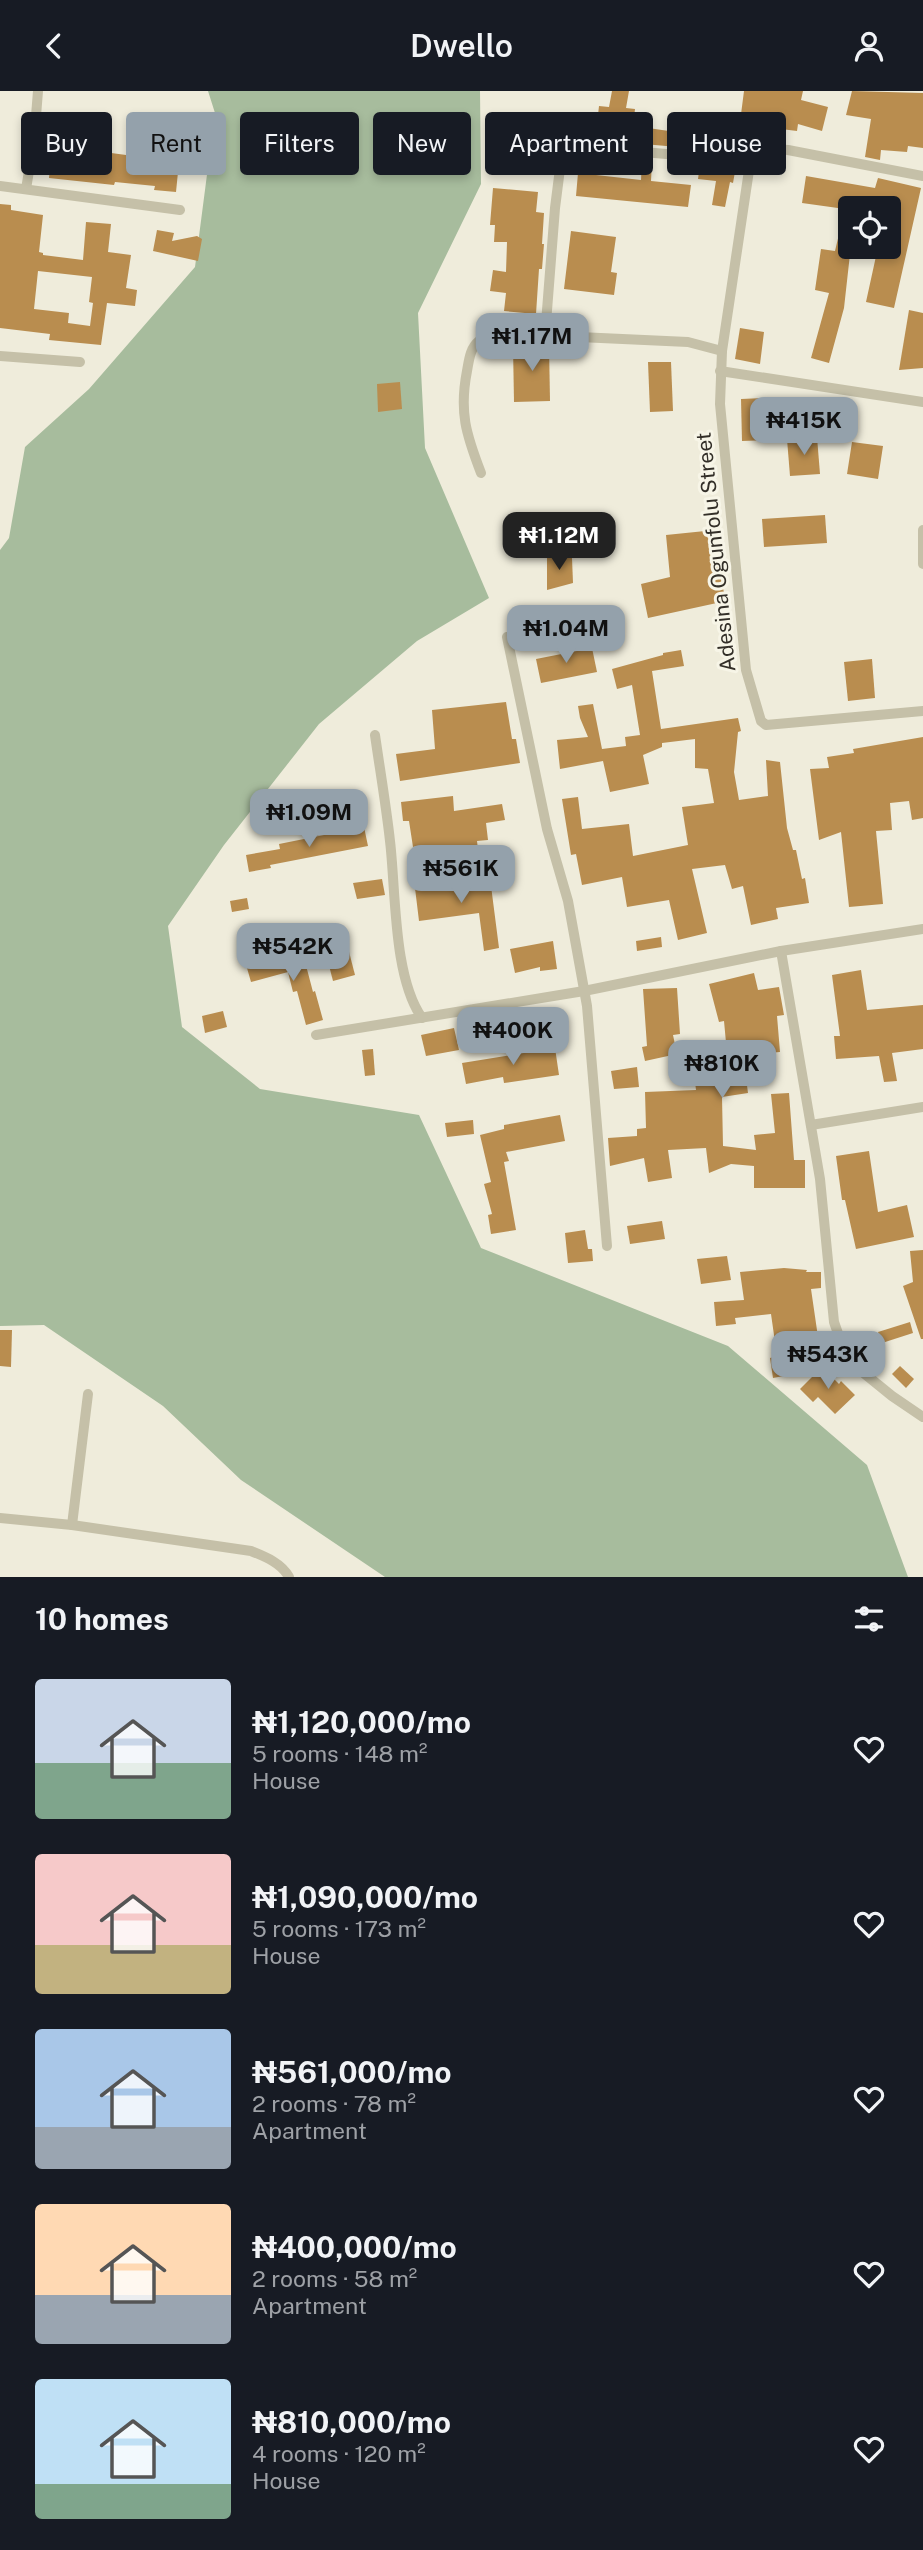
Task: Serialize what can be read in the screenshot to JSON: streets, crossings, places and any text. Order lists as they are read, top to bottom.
{
  "streets": {
    "street": ["Adesina Ogunfolu Street"]
  },
  "page": {
    "header": "Dwello",
    "chip": [
      "Buy",
      "Rent",
      "Filters",
      "New",
      "Apartment",
      "House"
    ],
    "price": [
      "₦1.17M",
      "₦415K",
      "₦1.12M",
      "₦1.04M",
      "₦1.09M",
      "₦561K",
      "₦542K",
      "₦400K",
      "₦810K",
      "₦543K"
    ],
    "heading": "10 homes",
    "list": [
      {
        "name": "₦1,120,000/mo",
        "note": "5 rooms · 148 m² · House"
      },
      {
        "name": "₦1,090,000/mo",
        "note": "5 rooms · 173 m² · House"
      },
      {
        "name": "₦561,000/mo",
        "note": "2 rooms · 78 m² · Apartment"
      },
      {
        "name": "₦400,000/mo",
        "note": "2 rooms · 58 m² · Apartment"
      },
      {
        "name": "₦810,000/mo",
        "note": "4 rooms · 120 m² · House"
      }
    ]
  }
}
